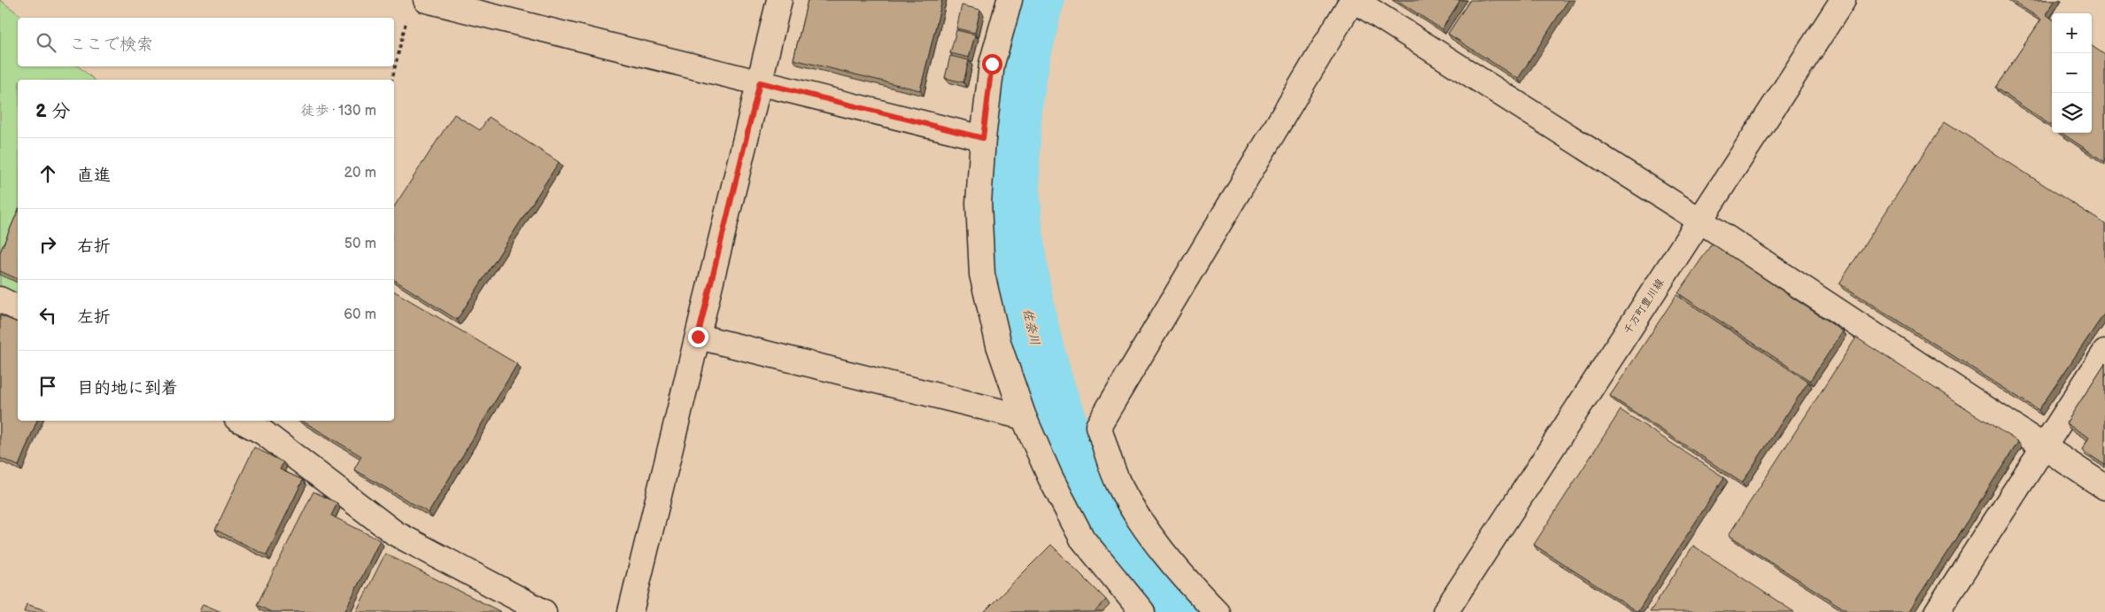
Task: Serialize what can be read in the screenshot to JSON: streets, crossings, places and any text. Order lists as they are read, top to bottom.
{
  "streets": {
    "street": ["千万町豊川線"]
  },
  "water": ["佐奈川"],
  "page": {
    "map_buttons": ["+", "−"],
    "search": "ここで検索",
    "heading": ["2 分", "徒歩 · 130 m"],
    "list": [
      ["直進", "20 m"],
      ["右折", "50 m"],
      ["左折", "60 m"],
      "目的地に到着"
    ]
  }
}
